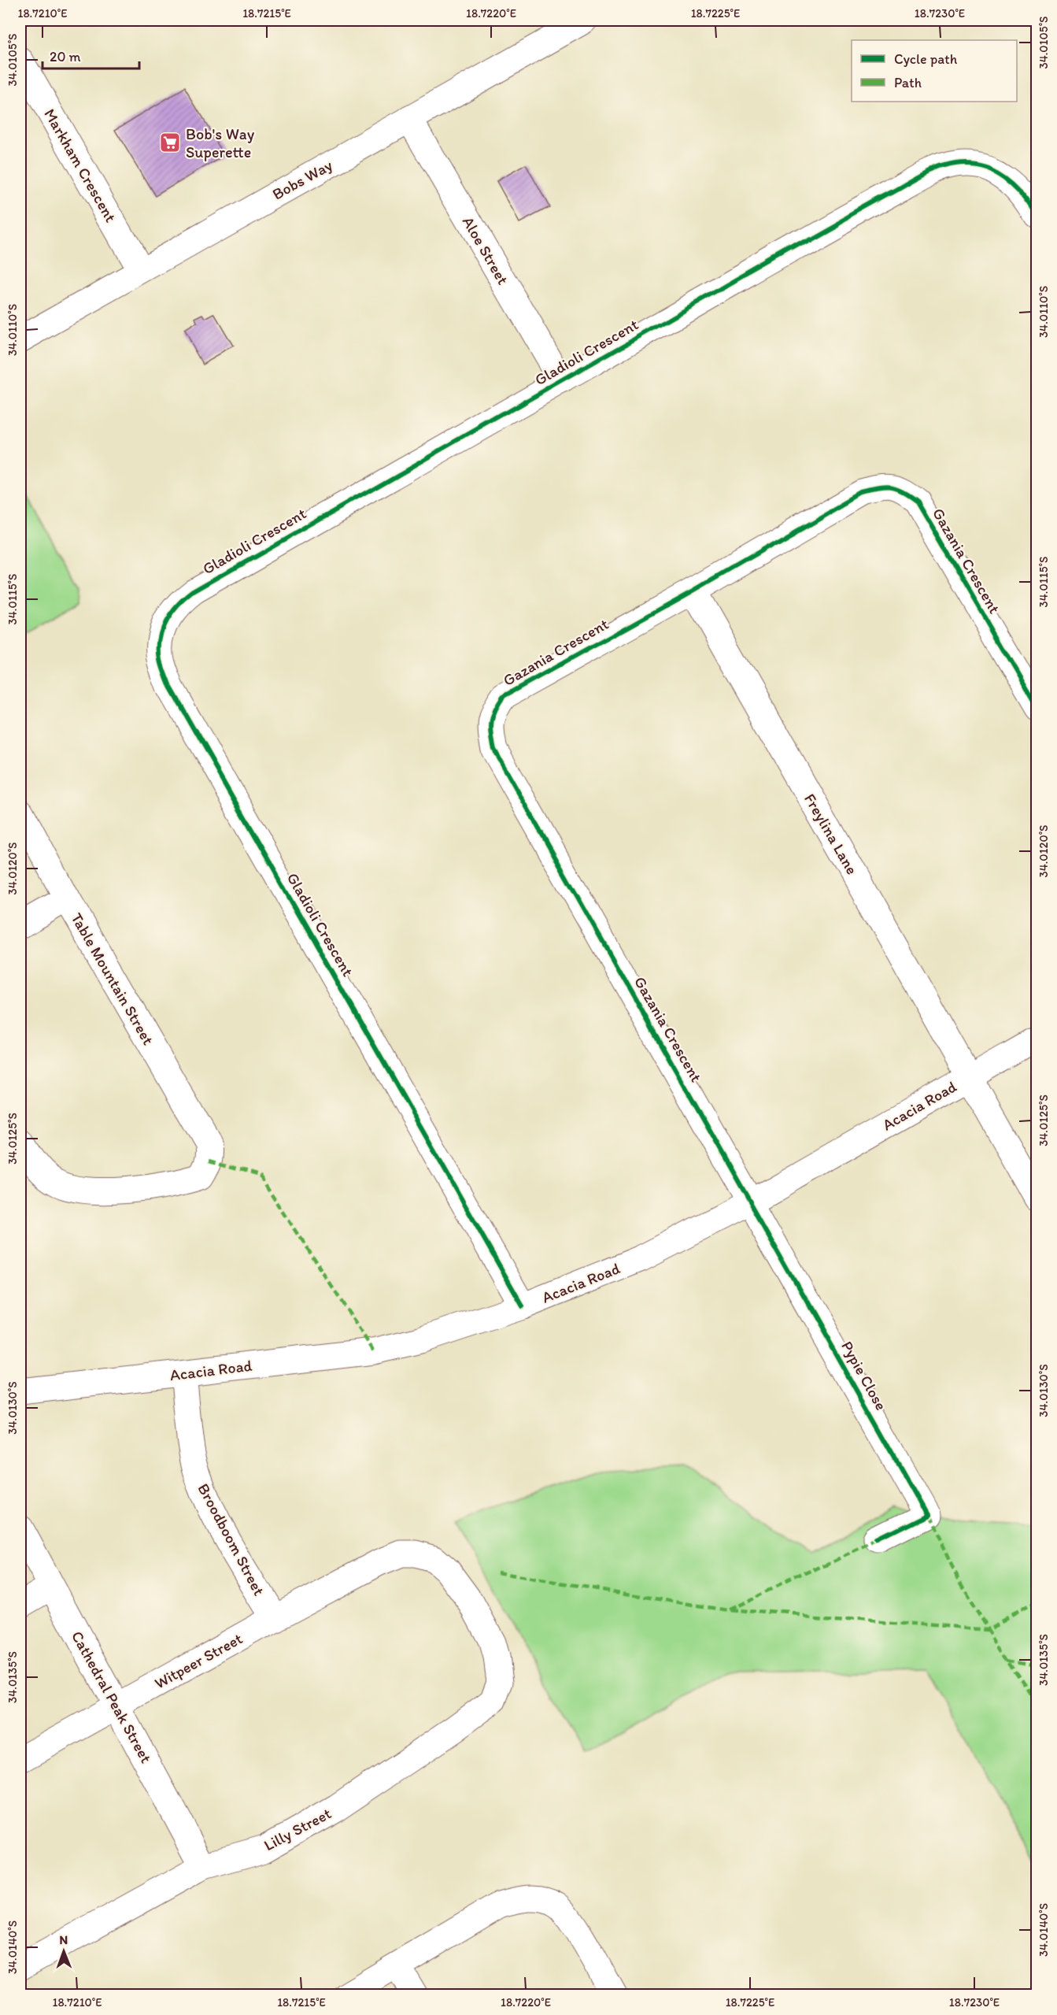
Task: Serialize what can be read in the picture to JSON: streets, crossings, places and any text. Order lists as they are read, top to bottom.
{
  "streets": {
    "street": [
      "Markham Crescent",
      "Bobs Way",
      "Aloe Street",
      "Gladioli Crescent",
      "Gazania Crescent",
      "Freylina Lane",
      "Table Mountain Street",
      "Acacia Road",
      "Pypie Close",
      "Broodboom Street",
      "Witpeer Street",
      "Cathedral Peak Street",
      "Lilly Street"
    ]
  },
  "crossings": [
    ["Markham Crescent", "Bobs Way"],
    ["Bobs Way", "Aloe Street"],
    ["Aloe Street", "Gladioli Crescent"],
    ["Gladioli Crescent", "Acacia Road"],
    ["Gazania Crescent", "Freylina Lane"],
    ["Gazania Crescent", "Acacia Road"],
    ["Gazania Crescent", "Pypie Close"],
    ["Freylina Lane", "Acacia Road"],
    ["Acacia Road", "Pypie Close"],
    ["Acacia Road", "Broodboom Street"],
    ["Broodboom Street", "Witpeer Street"],
    ["Witpeer Street", "Cathedral Peak Street"],
    ["Witpeer Street", "Lilly Street"],
    ["Cathedral Peak Street", "Lilly Street"]
  ],
  "places": {
    "supermarket": ["Bob's Way Superette"]
  },
  "legend": ["Cycle path", "Path"],
  "scale_bar": "20 m",
  "north": "top",
  "coordinates": [
    "18.7210°E",
    "18.7215°E",
    "18.7220°E",
    "18.7225°E",
    "18.7230°E",
    "34.0105°S",
    "34.0110°S",
    "34.0115°S",
    "34.0120°S",
    "34.0125°S",
    "34.0130°S",
    "34.0135°S",
    "34.0140°S"
  ]
}
